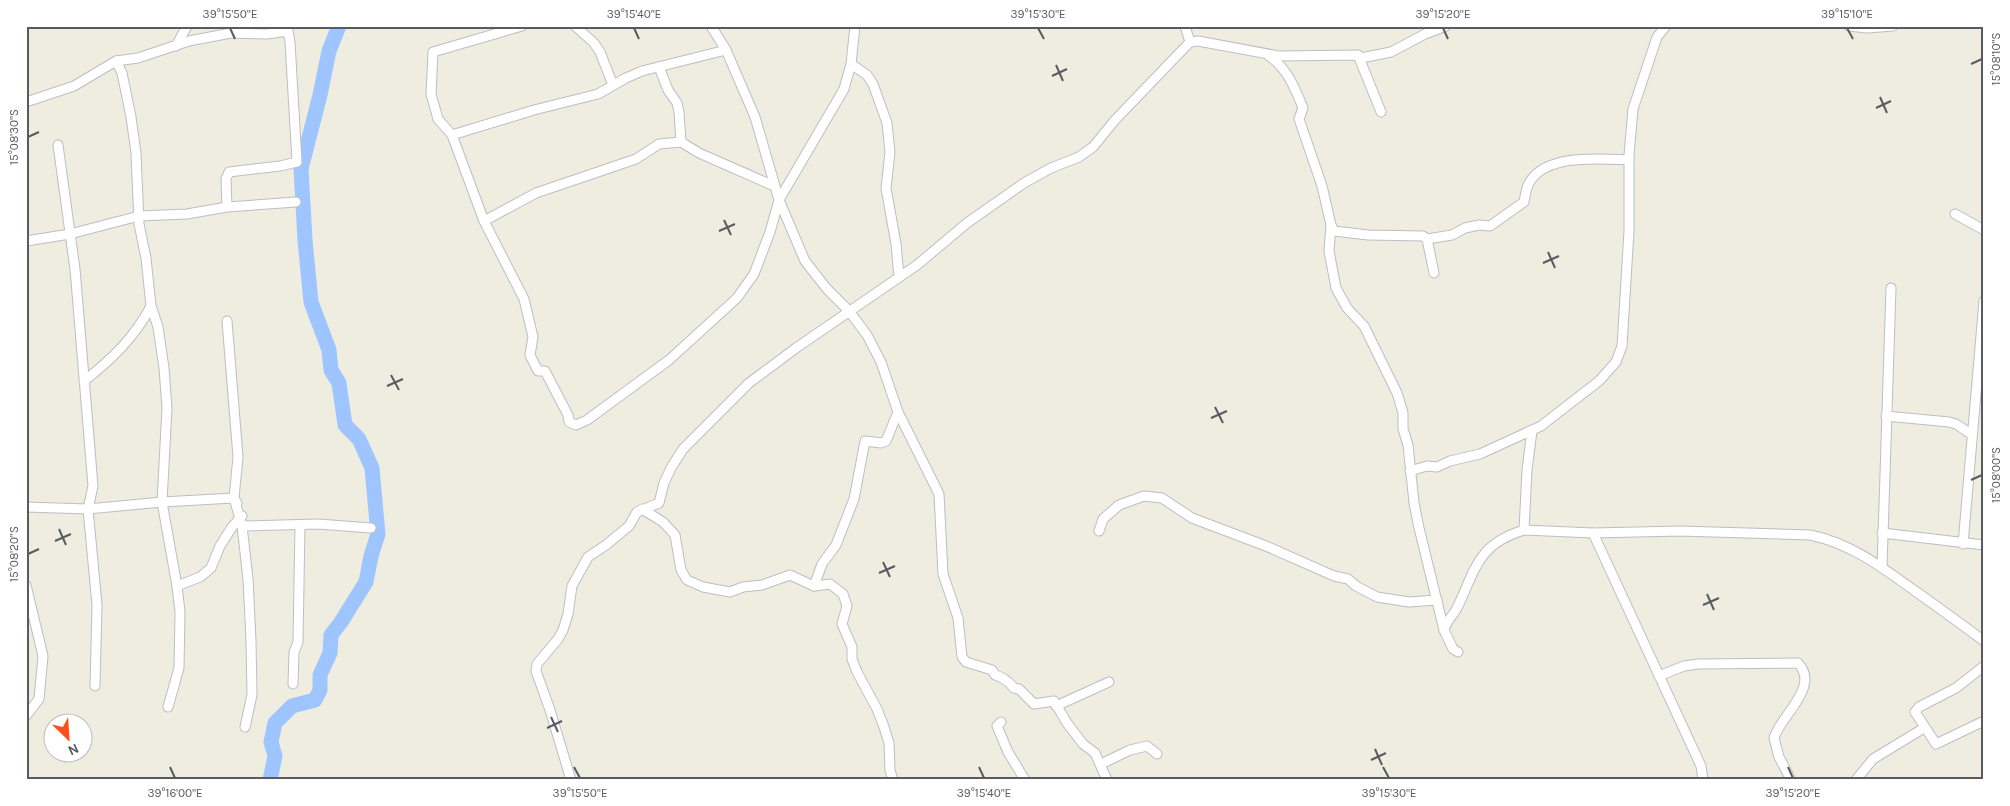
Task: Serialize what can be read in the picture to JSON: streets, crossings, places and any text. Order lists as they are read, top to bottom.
{
  "north": "bottom right",
  "coordinates": [
    "39°15'50\"E",
    "39°15'40\"E",
    "39°15'30\"E",
    "39°15'20\"E",
    "39°15'10\"E",
    "15°08'10\"S",
    "15°08'30\"S",
    "15°08'00\"S",
    "15°08'20\"S",
    "39°16'00\"E"
  ]
}
